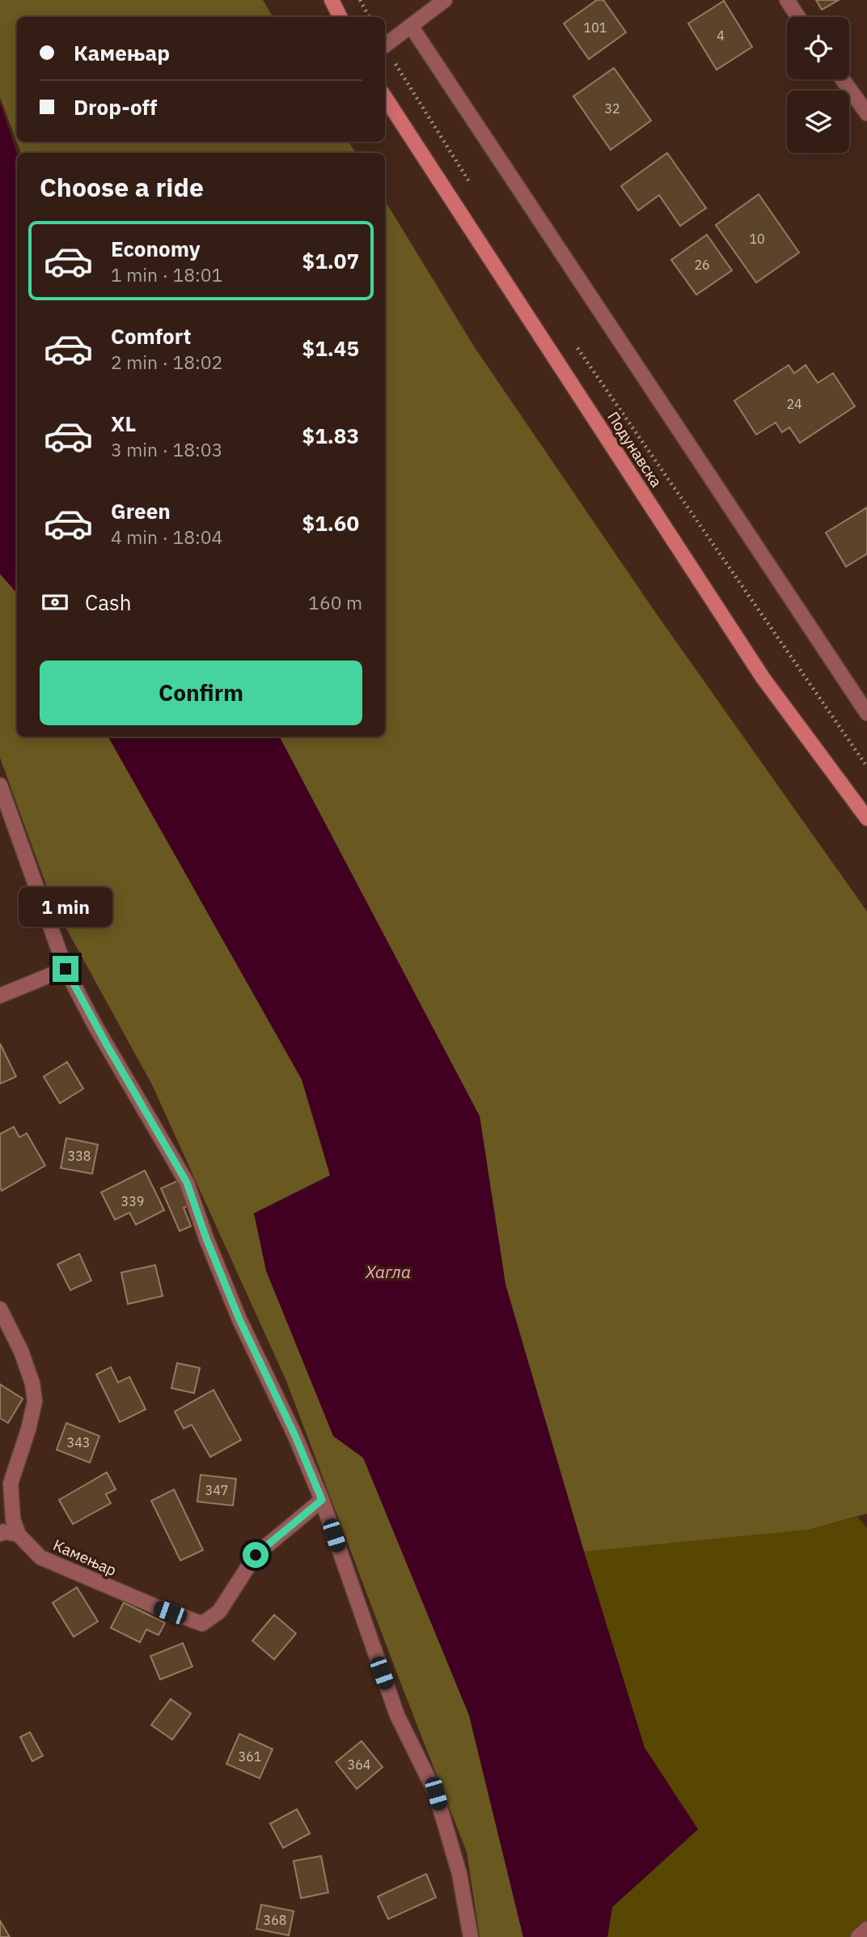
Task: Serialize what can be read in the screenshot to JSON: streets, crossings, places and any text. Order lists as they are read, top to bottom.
{
  "streets": {
    "street": ["Подунавска", "Камењар"]
  },
  "water": ["Хагла"],
  "house_numbers": [
    "101",
    "4",
    "32",
    "10",
    "26",
    "24",
    "338",
    "339",
    "343",
    "347",
    "361",
    "364",
    "368"
  ],
  "page": {
    "banner": ["Камењар", "Drop-off"],
    "heading": "Choose a ride",
    "list": [
      {
        "name": "Economy",
        "note": "1 min · 18:01",
        "value": "$1.07"
      },
      {
        "name": "Comfort",
        "note": "2 min · 18:02",
        "value": "$1.45"
      },
      {
        "name": "XL",
        "note": "3 min · 18:03",
        "value": "$1.83"
      },
      {
        "name": "Green",
        "note": "4 min · 18:04",
        "value": "$1.60"
      }
    ],
    "pay": ["Cash", "160 m"],
    "buttons": "Confirm",
    "bubble": "1 min"
  }
}
